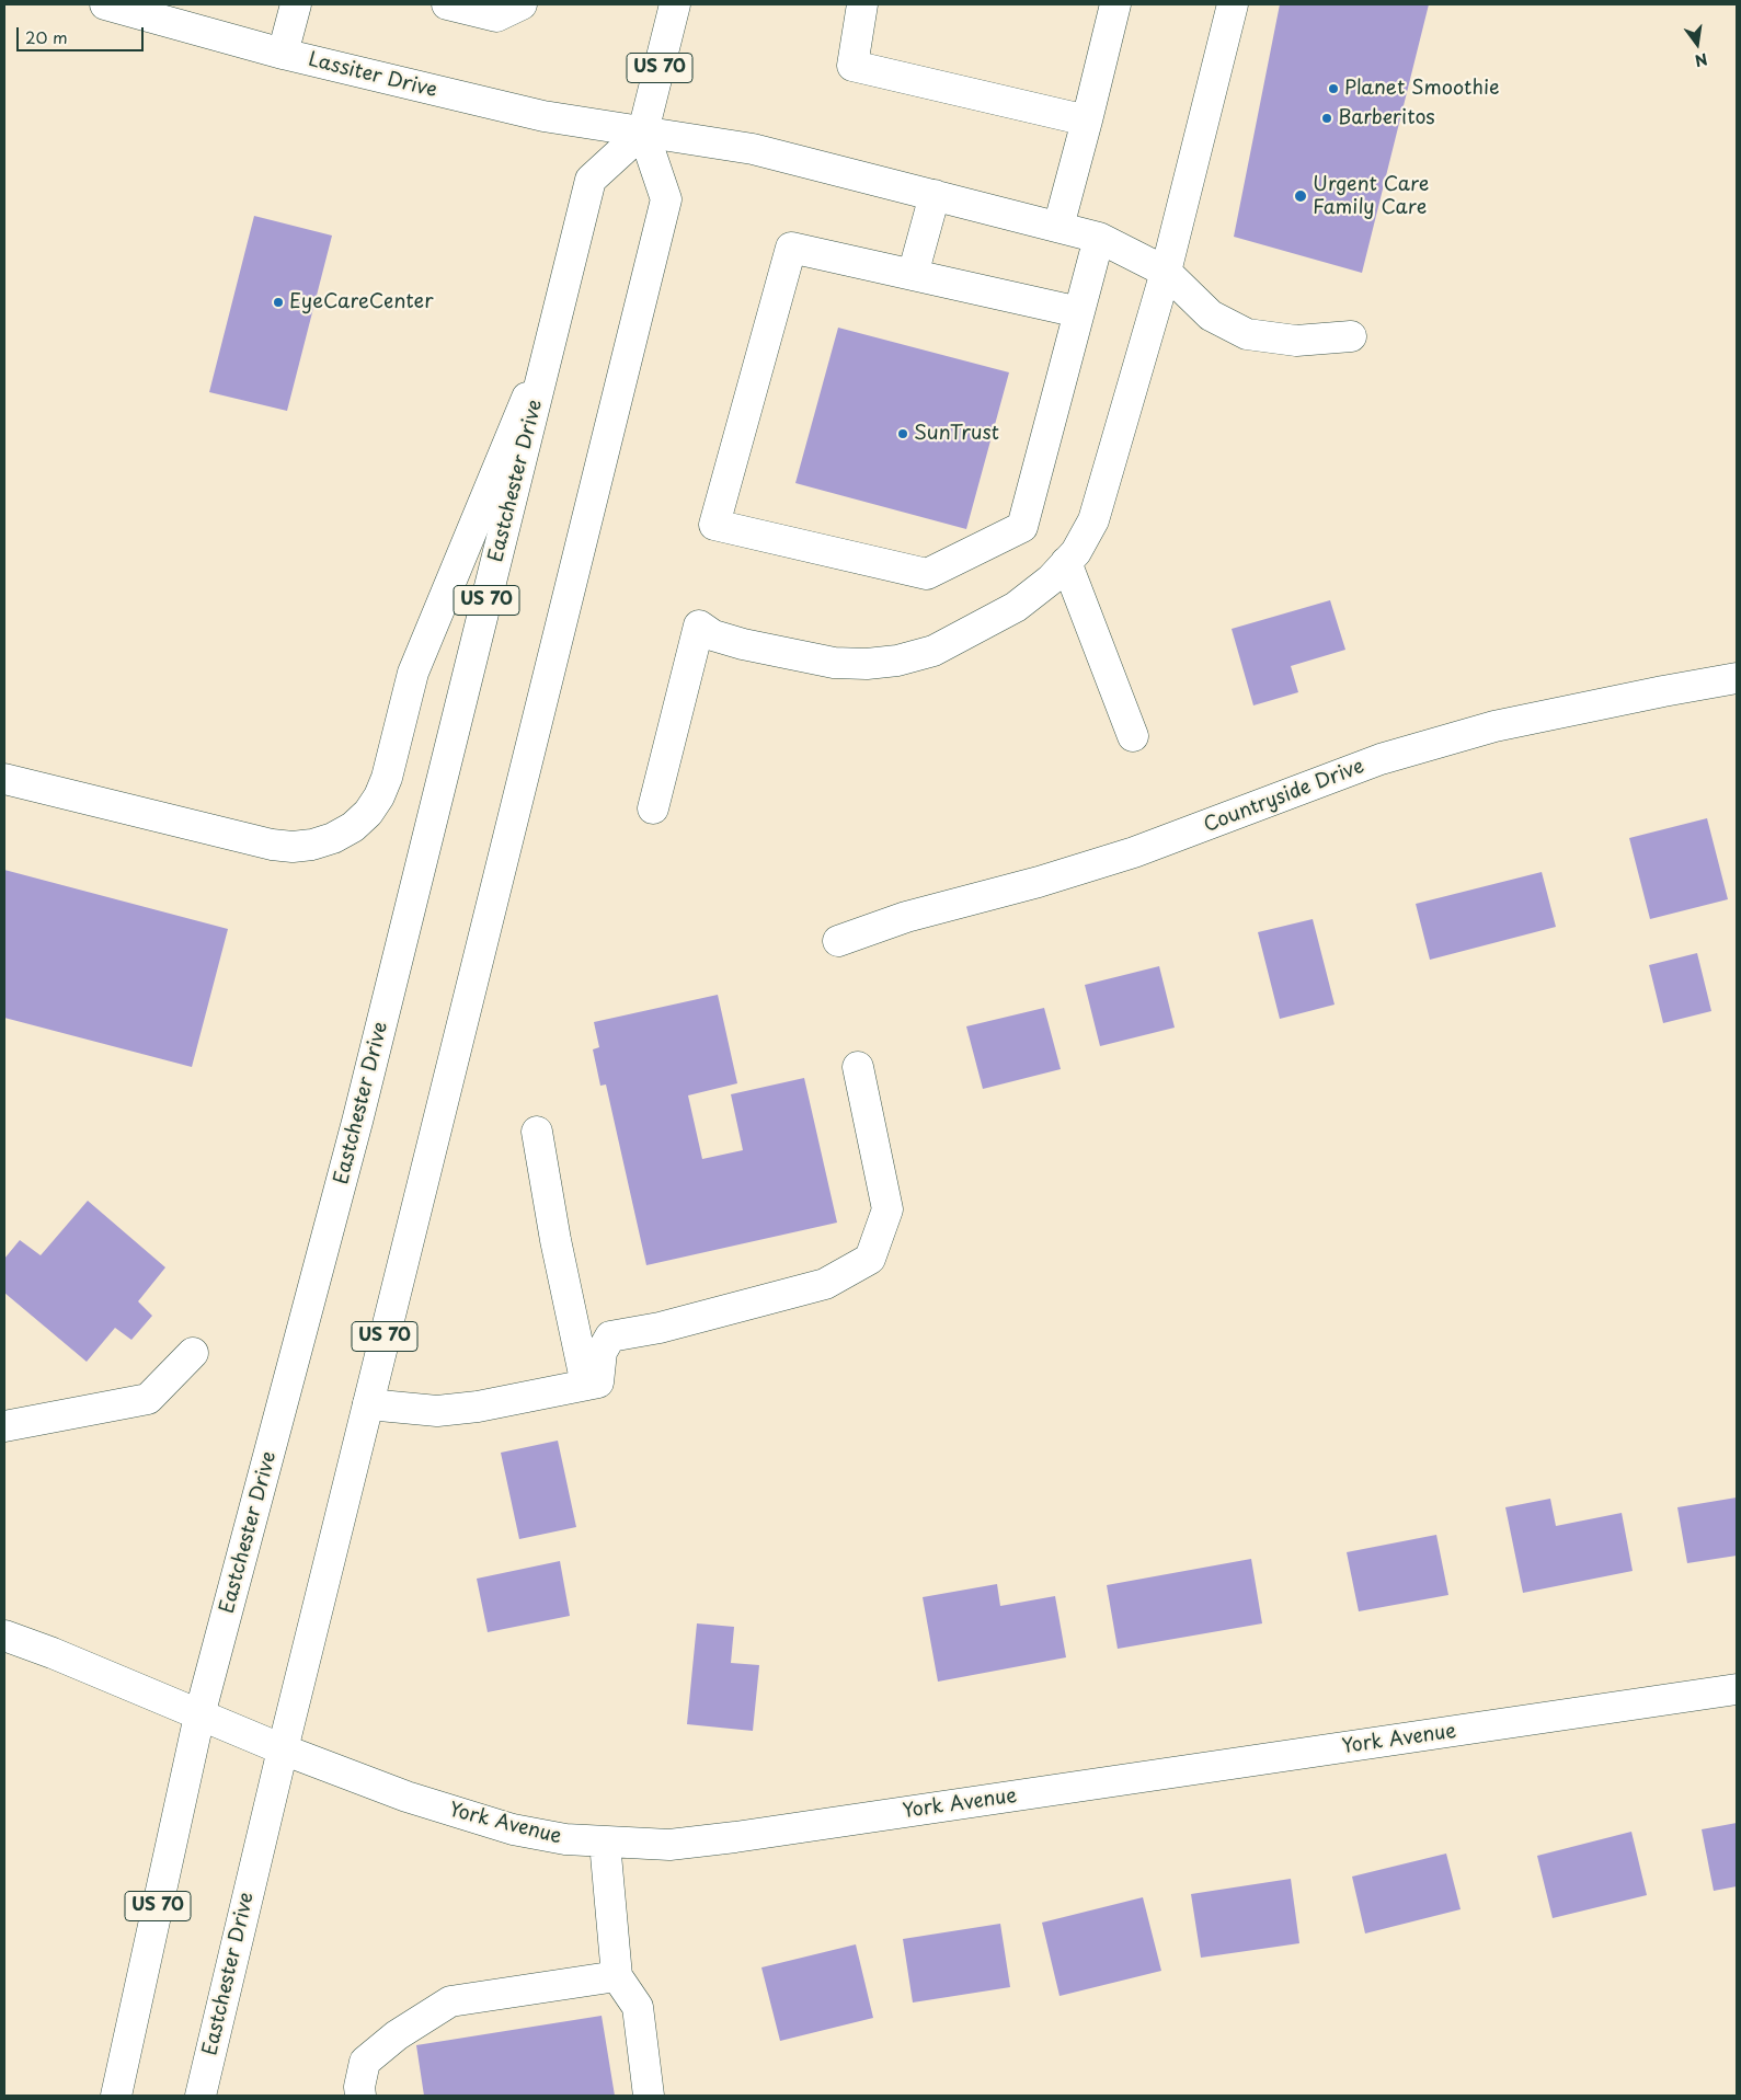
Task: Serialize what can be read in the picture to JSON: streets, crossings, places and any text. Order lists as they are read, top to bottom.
{
  "streets": {
    "main road": [
      "US 70",
      "Lassiter Drive",
      "Eastchester Drive",
      "Countryside Drive",
      "York Avenue"
    ]
  },
  "crossings": [
    ["US 70", "Lassiter Drive"],
    ["US 70", "Eastchester Drive"],
    ["Lassiter Drive", "Eastchester Drive"],
    ["Eastchester Drive", "York Avenue"]
  ],
  "places": [
    "Planet Smoothie",
    "Barberitos",
    "Urgent Care Family Care",
    "EyeCareCenter",
    "SunTrust"
  ],
  "scale_bar": "20 m",
  "north": "bottom"
}
